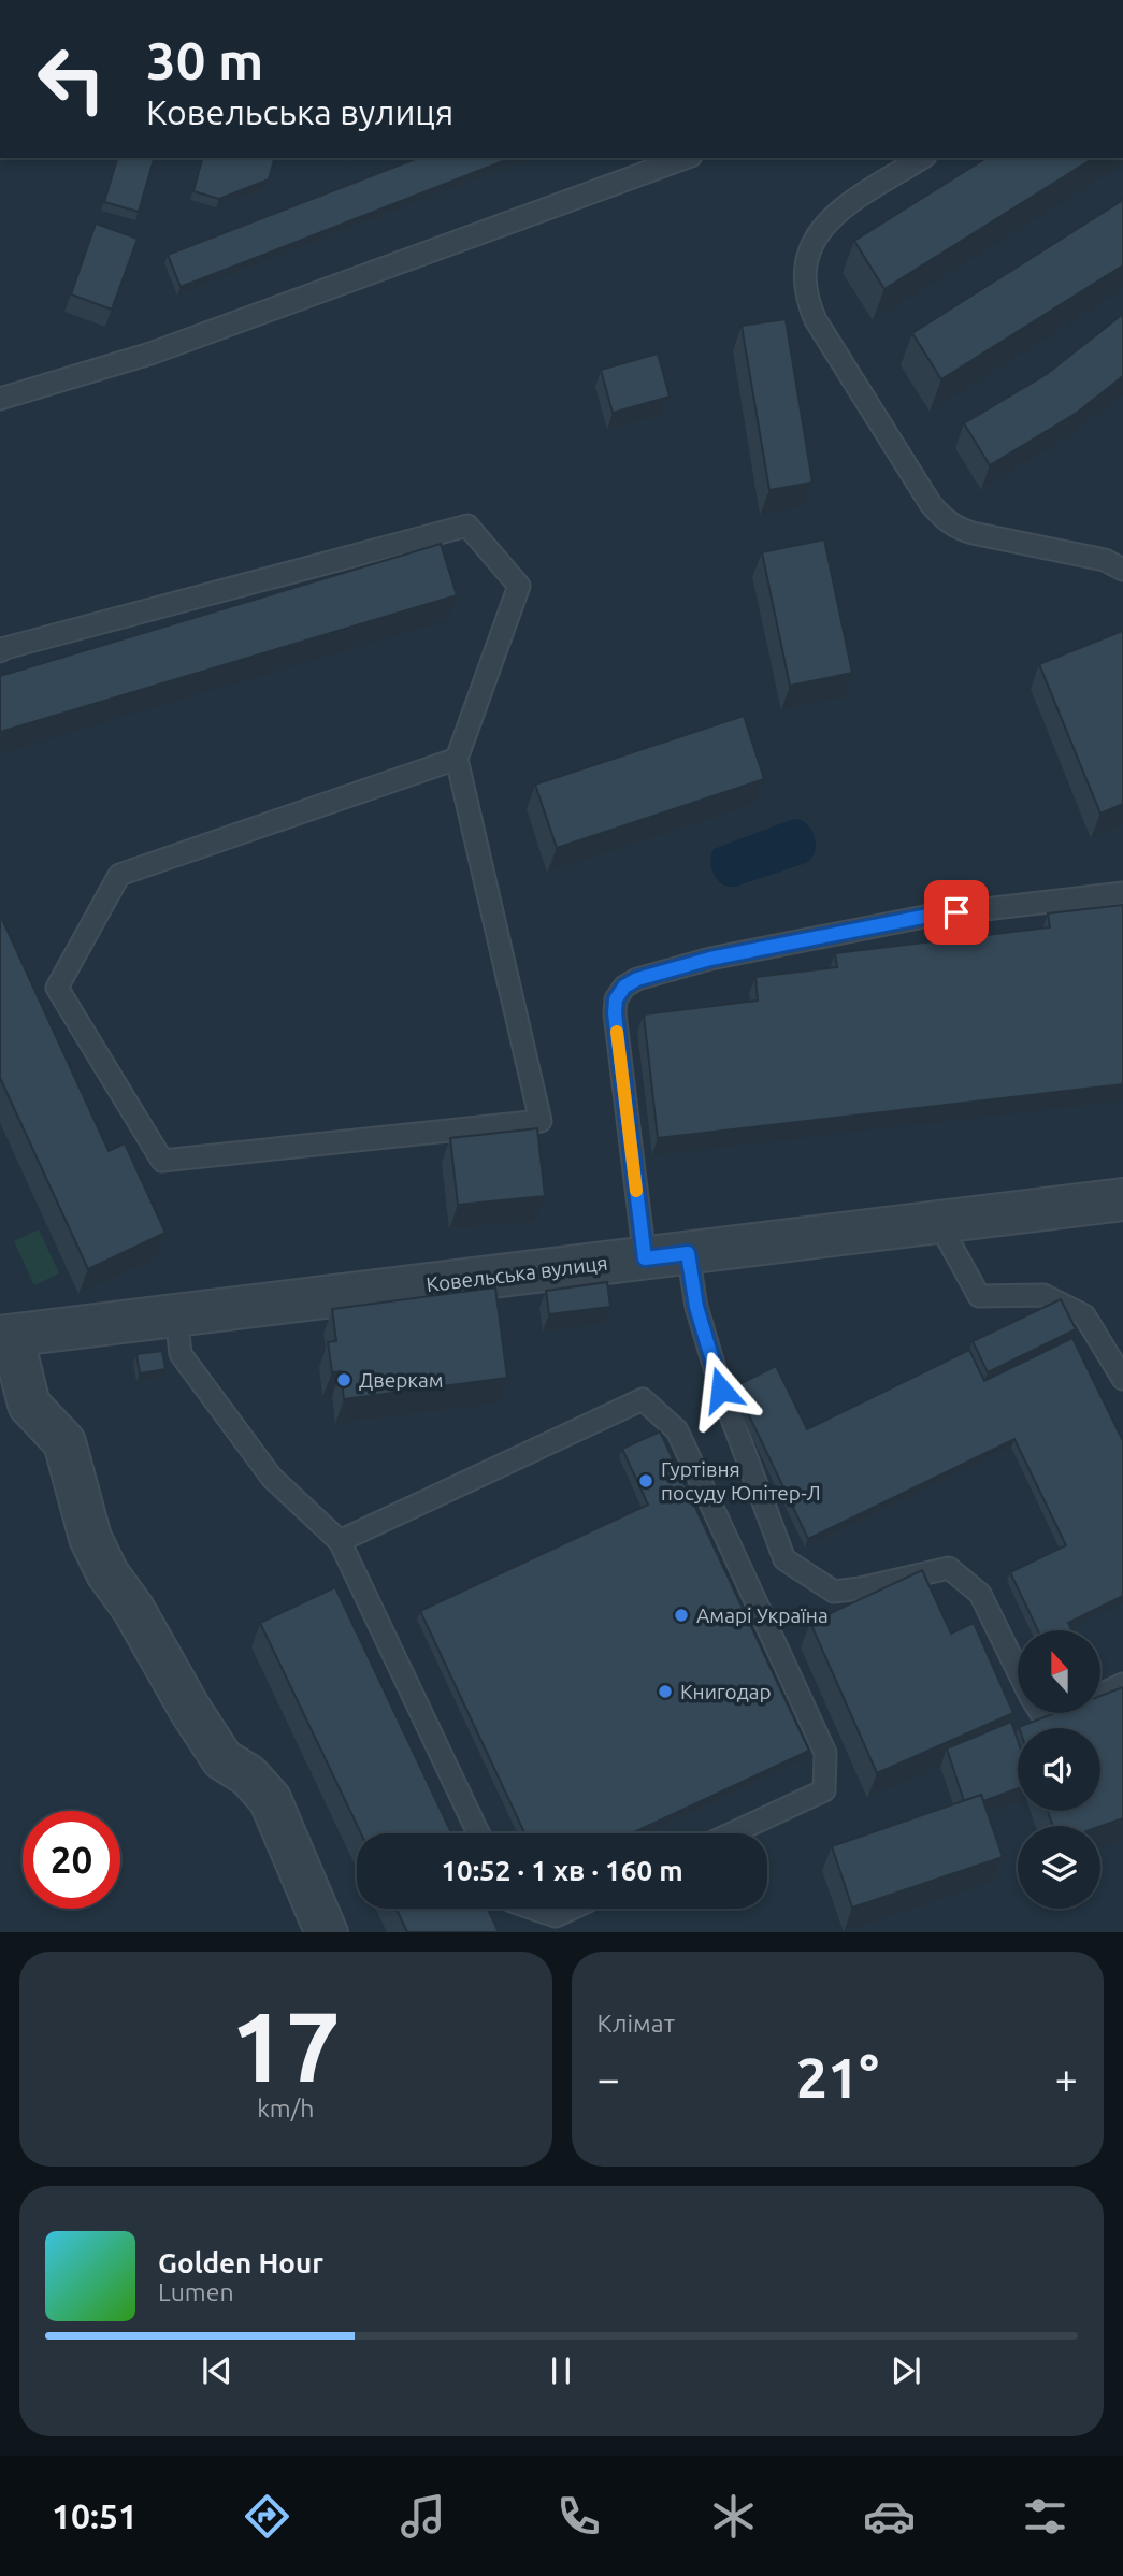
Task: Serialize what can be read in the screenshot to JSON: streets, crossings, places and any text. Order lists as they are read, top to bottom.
{
  "streets": {
    "street": ["Ковельська вулиця"]
  },
  "places": [
    "Дверкам",
    "Гуртівня посуду Юпітер-Л",
    "Амарі Україна",
    "Книгодар"
  ],
  "north": "top",
  "page": {
    "turn": ["30 m", "Ковельська вулиця"],
    "limit": "20",
    "trip": "10:52 · 1 хв · 160 m",
    "tile": [
      ["17", "km/h"],
      "Клімат"
    ],
    "heat": ["−", "21°", "+"],
    "song": ["Golden Hour", "Lumen"],
    "tabs": "10:51"
  }
}
